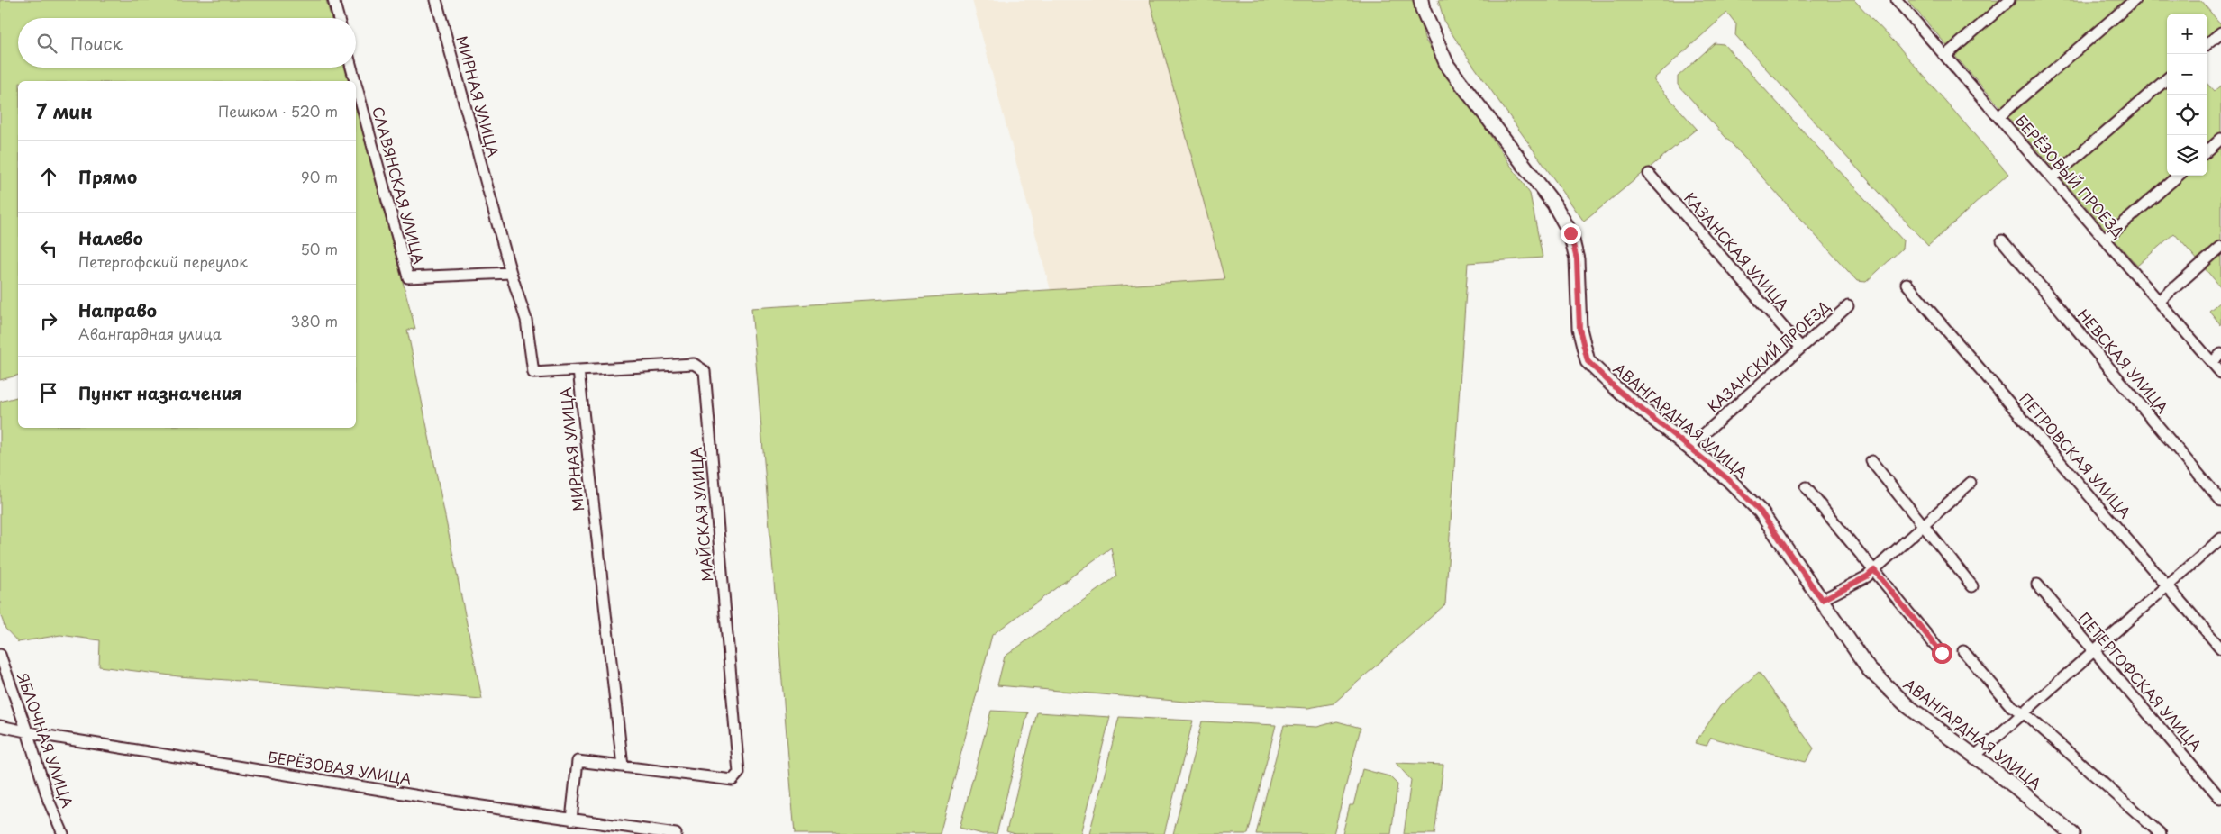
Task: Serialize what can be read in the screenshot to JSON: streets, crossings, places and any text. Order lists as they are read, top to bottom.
{
  "streets": {
    "main road": ["АВАНГАРДНАЯ УЛИЦА"],
    "street": [
      "МИРНАЯ УЛИЦА",
      "БЕРЁЗОВЫЙ ПРОЕЗД",
      "СЛАВЯНСКАЯ УЛИЦА",
      "КАЗАНСКАЯ УЛИЦА",
      "КАЗАНСКИЙ ПРОЕЗД",
      "НЕВСКАЯ УЛИЦА",
      "ПЕТРОВСКАЯ УЛИЦА",
      "МАЙСКАЯ УЛИЦА",
      "ПЕТЕРГОФСКАЯ УЛИЦА",
      "ЯБЛОЧНАЯ УЛИЦА",
      "БЕРЁЗОВАЯ УЛИЦА"
    ]
  },
  "crossings": [
    ["МИРНАЯ УЛИЦА", "СЛАВЯНСКАЯ УЛИЦА"],
    ["МИРНАЯ УЛИЦА", "МАЙСКАЯ УЛИЦА"],
    ["КАЗАНСКАЯ УЛИЦА", "КАЗАНСКИЙ ПРОЕЗД"],
    ["КАЗАНСКИЙ ПРОЕЗД", "АВАНГАРДНАЯ УЛИЦА"],
    ["ЯБЛОЧНАЯ УЛИЦА", "БЕРЁЗОВАЯ УЛИЦА"]
  ],
  "page": {
    "map_buttons": ["+", "−"],
    "search": "Поиск",
    "heading": ["7 мин", "Пешком · 520 m"],
    "list": [
      ["Прямо", "90 m"],
      ["Налево", "Петергофский переулок", "50 m"],
      ["Направо", "Авангардная улица", "380 m"],
      "Пункт назначения"
    ]
  }
}
